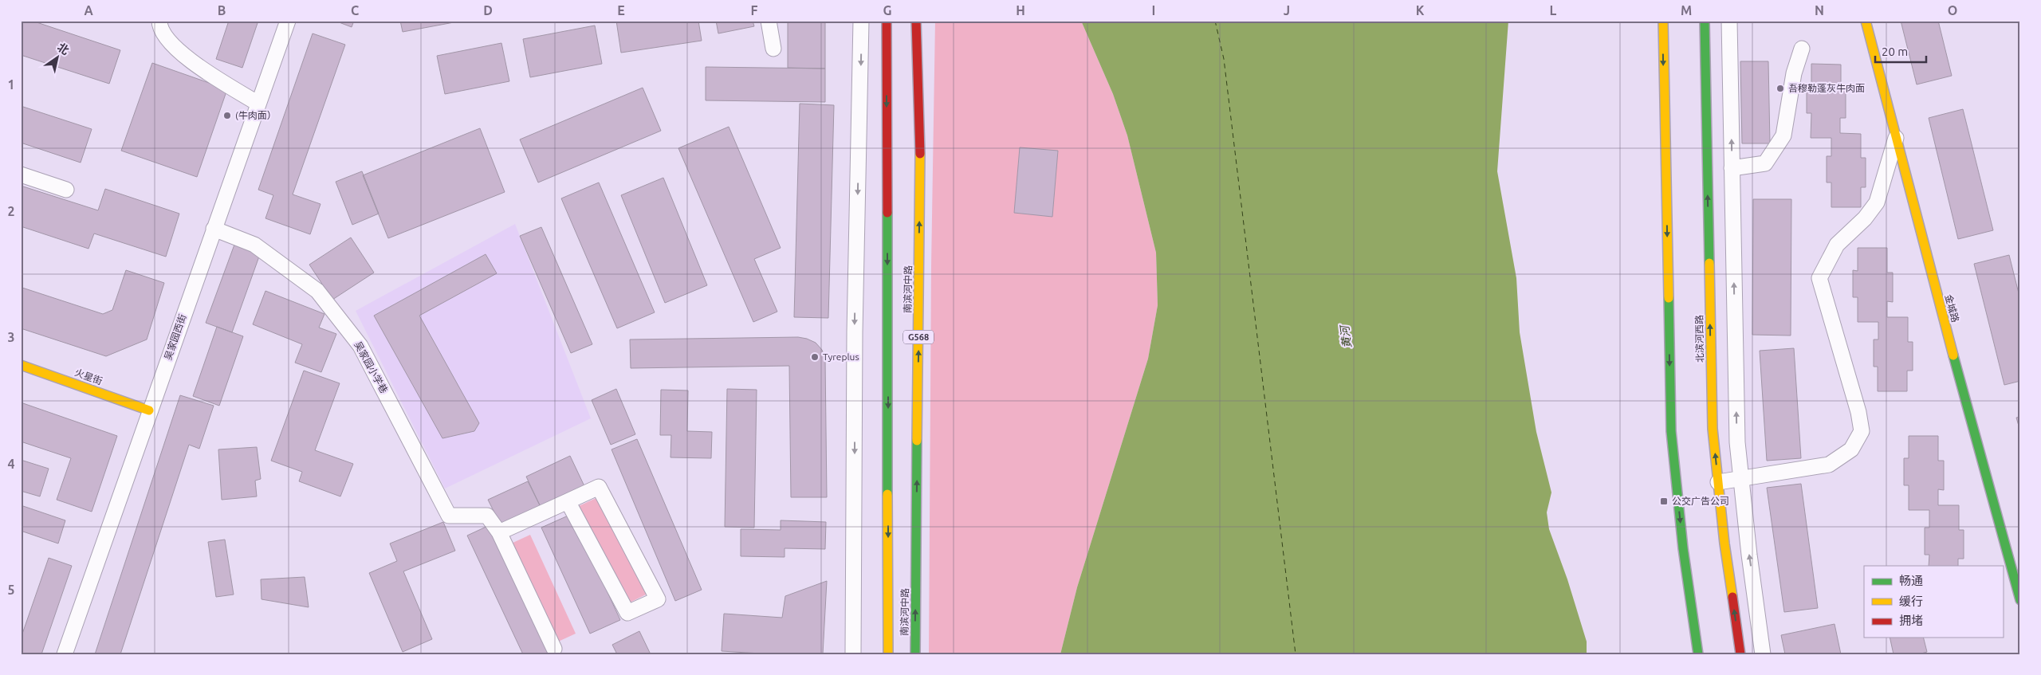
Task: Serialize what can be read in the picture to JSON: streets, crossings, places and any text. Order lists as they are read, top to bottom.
{
  "streets": {
    "main road": [
      "南滨河中路",
      "金城路",
      "G568",
      "北滨河西路",
      "火星街"
    ],
    "street": ["吴家园西街", "吴家园小学巷"]
  },
  "crossings": [
    ["吴家园西街", "吴家园小学巷"],
    ["吴家园西街", "火星街"]
  ],
  "water": ["黄河"],
  "places": {
    "other": ["吾穆勒蓬灰牛肉面", "(牛肉面）", "Tyreplus"],
    "transit": ["公交广告公司"]
  },
  "legend": ["畅通", "缓行", "拥堵"],
  "scale_bar": "20 m",
  "north": "top right",
  "grid": {
    "columns": [
      "A",
      "B",
      "C",
      "D",
      "E",
      "F",
      "G",
      "H",
      "I",
      "J",
      "K",
      "L",
      "M",
      "N",
      "O"
    ],
    "rows": [
      "1",
      "2",
      "3",
      "4",
      "5"
    ]
  }
}
